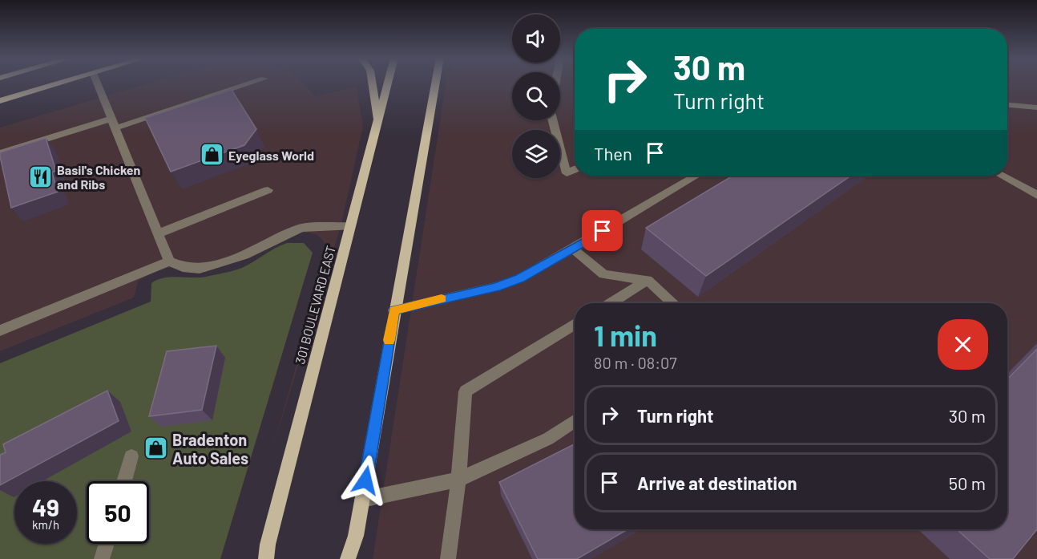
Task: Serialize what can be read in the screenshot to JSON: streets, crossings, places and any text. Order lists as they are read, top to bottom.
{
  "streets": {
    "main road": ["301 BOULEVARD EAST"]
  },
  "places": {
    "shop": ["Eyeglass World", "Bradenton Auto Sales"],
    "restaurant": ["Basil's Chicken and Ribs"]
  },
  "page": {
    "turn": ["30 m", "Turn right"],
    "then": "Then",
    "heading": ["1 min", "80 m · 08:07"],
    "list": [
      {
        "name": "Turn right",
        "value": "30 m"
      },
      {
        "name": "Arrive at destination",
        "value": "50 m"
      }
    ],
    "speed": "49 km/h",
    "limit": "50"
  }
}
